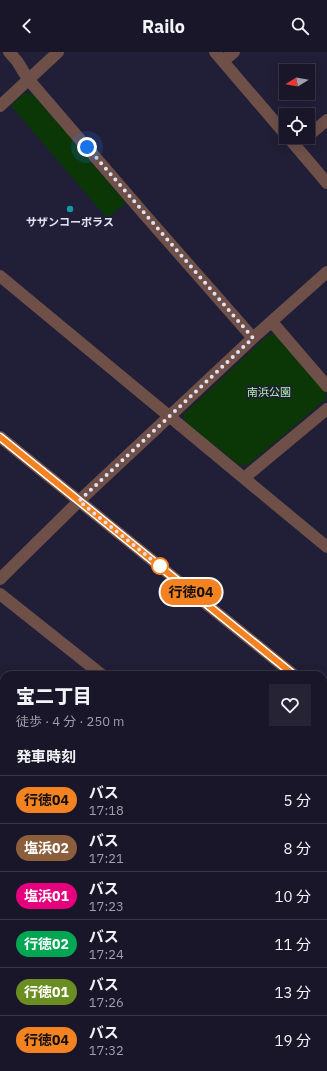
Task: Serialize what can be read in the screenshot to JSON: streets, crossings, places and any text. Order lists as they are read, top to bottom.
{
  "parks": ["南浜公園"],
  "places": ["サザンコーポラス"],
  "lines": ["bus line 行徳04"],
  "north": "left",
  "page": {
    "header": "Railo",
    "on_map": "行徳04",
    "heading": [
      ["宝二丁目", "徒歩 · 4 分 · 250 m"],
      "発車時刻"
    ],
    "list": [
      {
        "mark": "行徳04",
        "name": "バス",
        "note": "17:18",
        "value": "5 分"
      },
      {
        "mark": "塩浜02",
        "name": "バス",
        "note": "17:21",
        "value": "8 分"
      },
      {
        "mark": "塩浜01",
        "name": "バス",
        "note": "17:23",
        "value": "10 分"
      },
      {
        "mark": "行徳02",
        "name": "バス",
        "note": "17:24",
        "value": "11 分"
      },
      {
        "mark": "行徳01",
        "name": "バス",
        "note": "17:26",
        "value": "13 分"
      },
      {
        "mark": "行徳04",
        "name": "バス",
        "note": "17:32",
        "value": "19 分"
      }
    ]
  }
}
